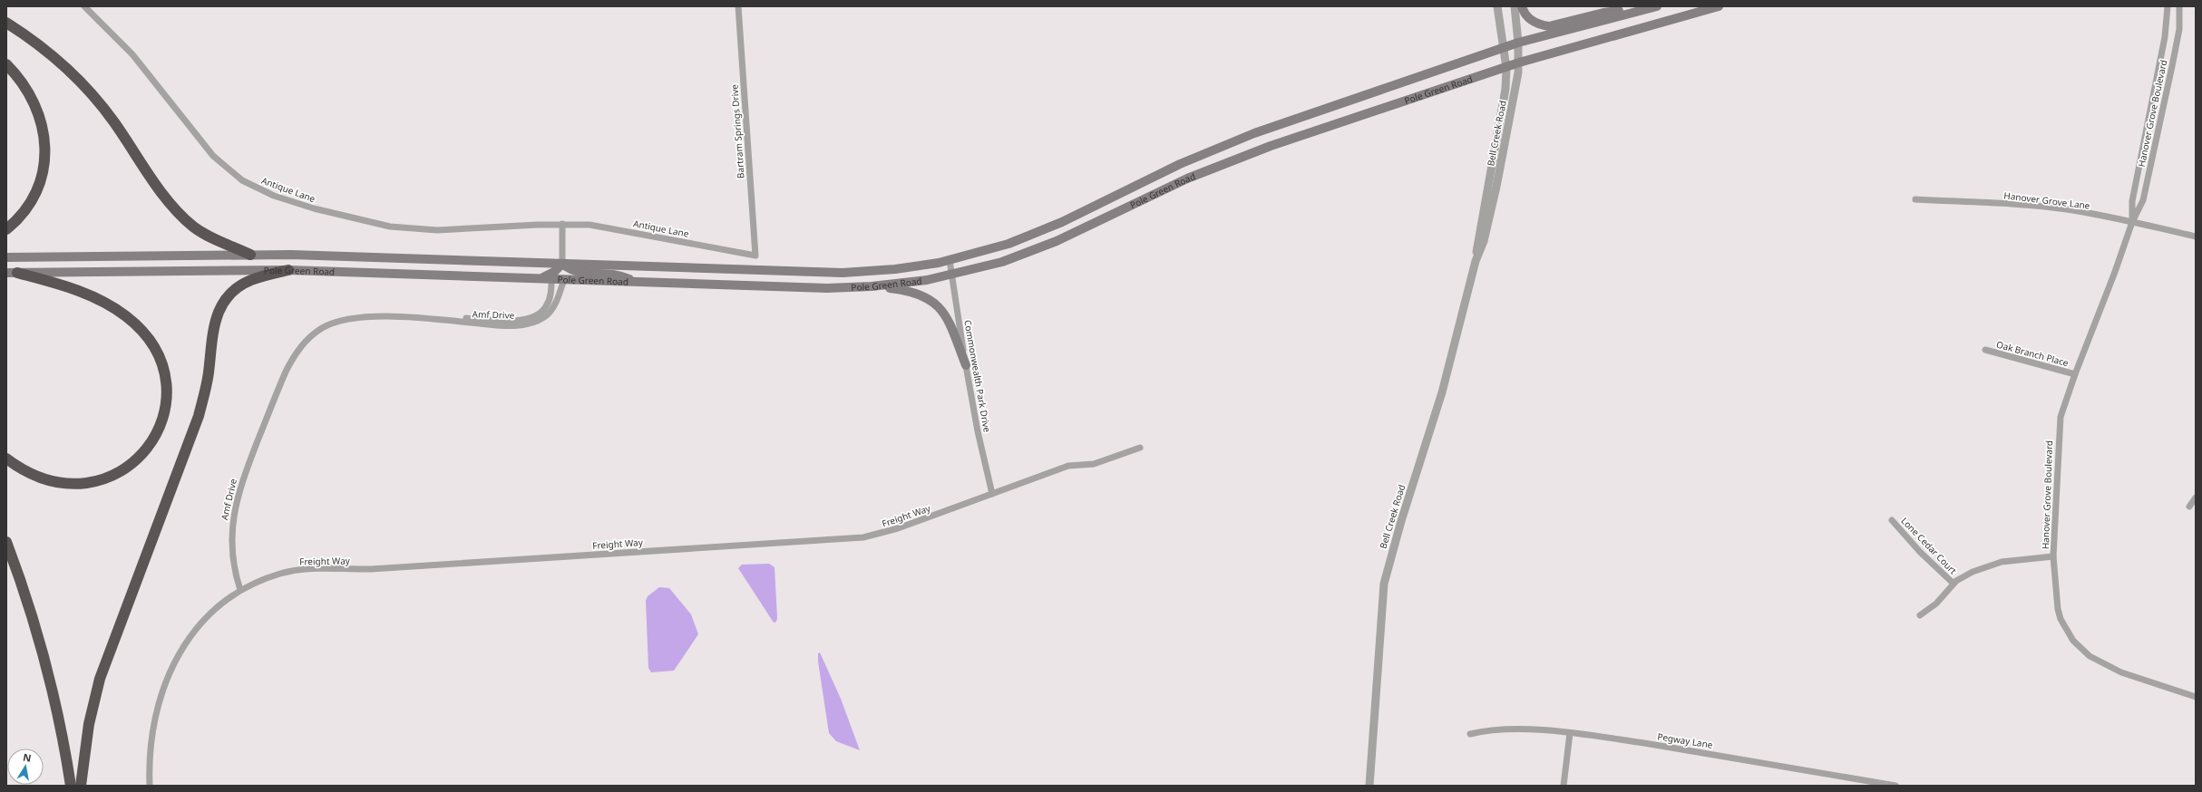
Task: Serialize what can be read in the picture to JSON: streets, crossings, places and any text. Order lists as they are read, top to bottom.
{
  "streets": {
    "main road": ["Pole Green Road"],
    "street": [
      "Hanover Grove Boulevard",
      "Bartram Springs Drive",
      "Bell Creek Road",
      "Antique Lane",
      "Hanover Grove Lane",
      "Amf Drive",
      "Oak Branch Place",
      "Commonwealth Park Drive",
      "Freight Way",
      "Lone Cedar Court",
      "Pegway Lane"
    ]
  },
  "crossings": [
    ["Pole Green Road", "Bell Creek Road"],
    ["Pole Green Road", "Amf Drive"],
    ["Pole Green Road", "Commonwealth Park Drive"],
    ["Hanover Grove Boulevard", "Hanover Grove Lane"],
    ["Hanover Grove Boulevard", "Oak Branch Place"],
    ["Bartram Springs Drive", "Antique Lane"],
    ["Amf Drive", "Freight Way"],
    ["Commonwealth Park Drive", "Freight Way"]
  ],
  "north": "top"
}
